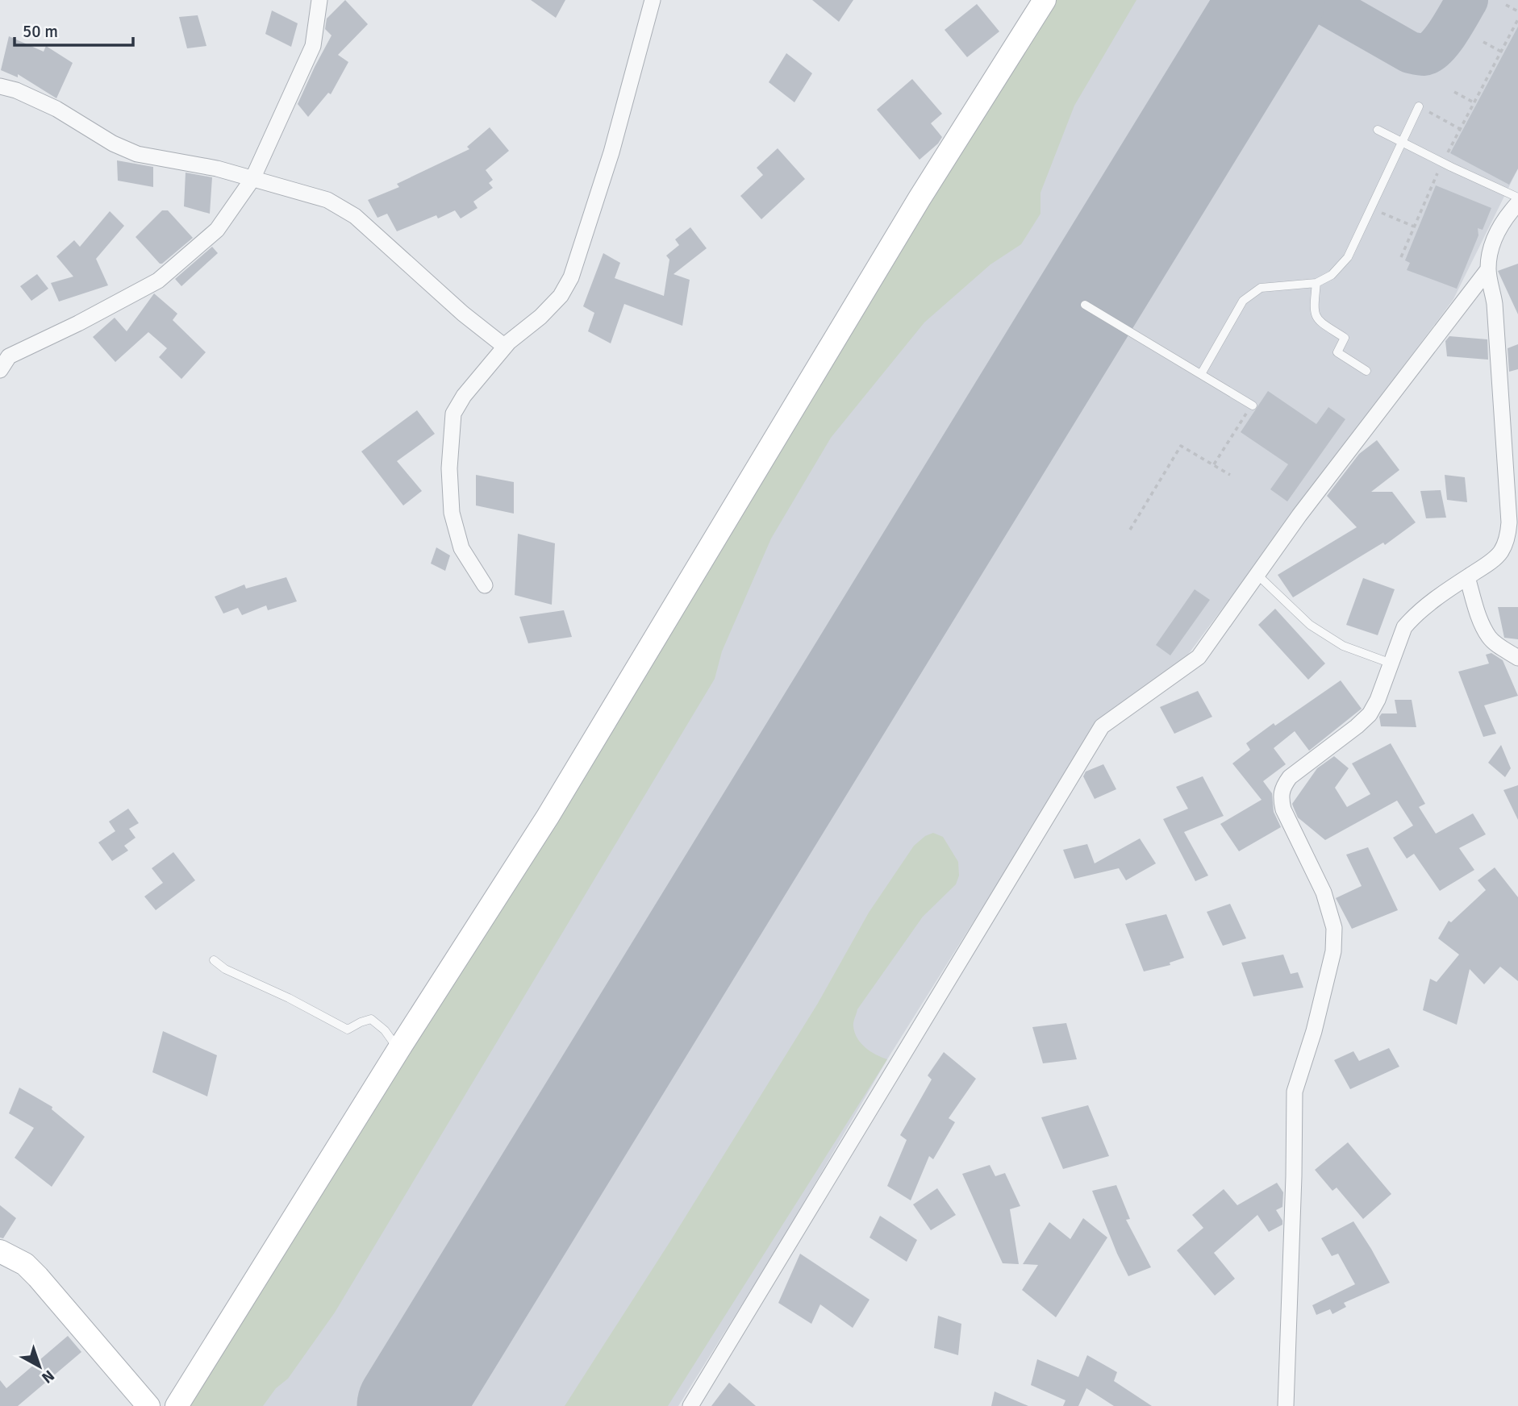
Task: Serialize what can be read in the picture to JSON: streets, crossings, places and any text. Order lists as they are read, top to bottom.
{
  "scale_bar": "50 m",
  "north": "bottom right"
}
